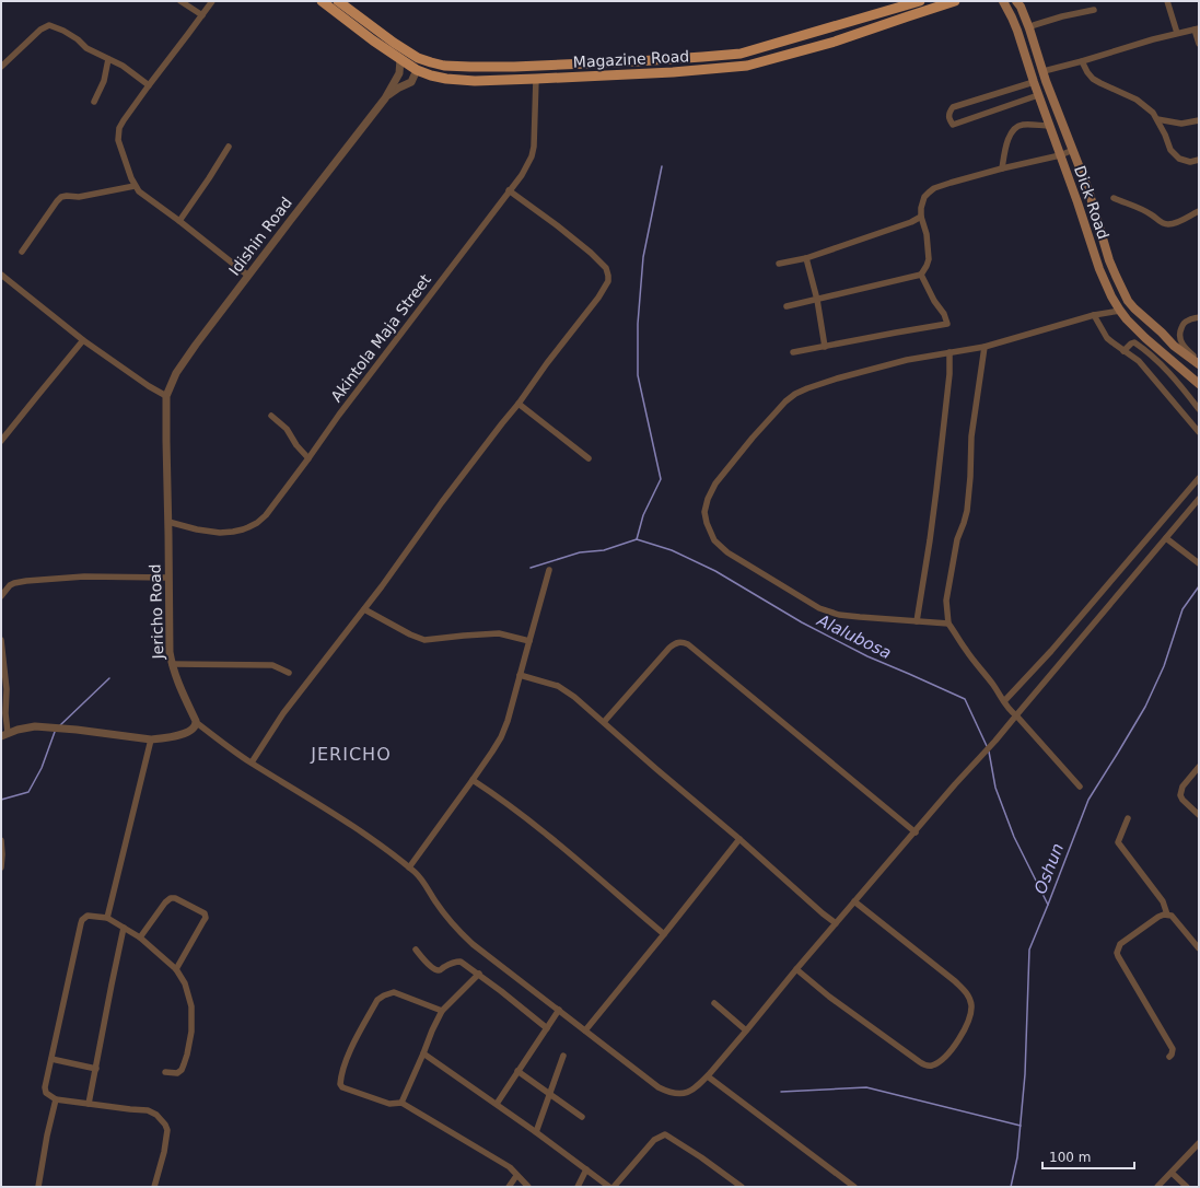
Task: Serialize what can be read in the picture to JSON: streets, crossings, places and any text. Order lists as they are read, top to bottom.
{
  "streets": {
    "main road": ["Magazine Road", "Dick Road"],
    "street": ["Idishin Road", "Akintola Maja Street", "Jericho Road"]
  },
  "crossings": [
    ["Magazine Road", "Akintola Maja Street"],
    ["Idishin Road", "Jericho Road"],
    ["Akintola Maja Street", "Jericho Road"]
  ],
  "districts": ["JERICHO"],
  "water": ["Alalubosa", "Oshun"],
  "scale_bar": "100 m"
}
